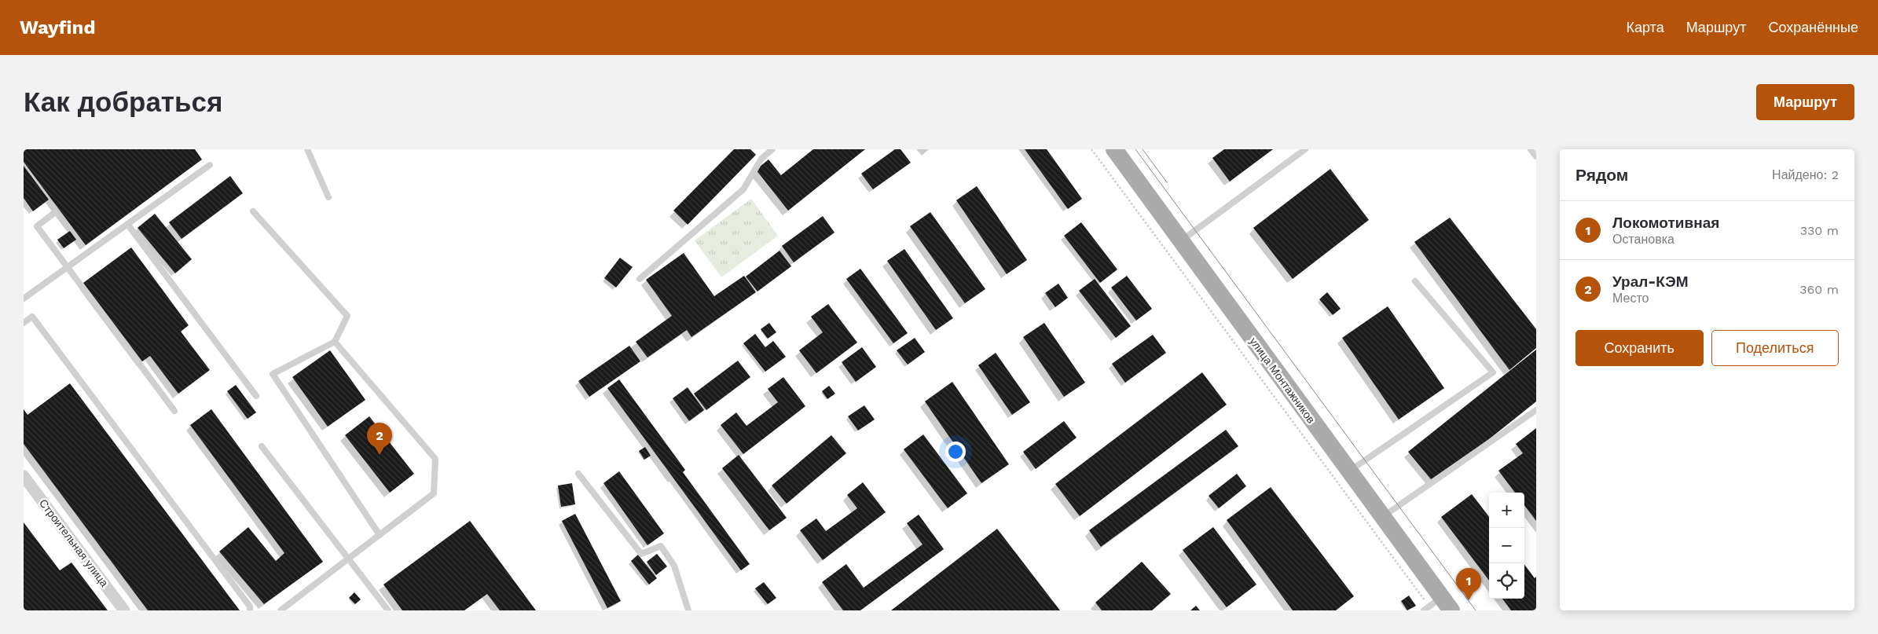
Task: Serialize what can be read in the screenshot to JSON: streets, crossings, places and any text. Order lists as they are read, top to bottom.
{
  "streets": {
    "main road": ["улица Монтажников"],
    "street": ["Строительная улица"]
  },
  "page": {
    "header": "Wayfind",
    "nav": ["Карта", "Маршрут", "Сохранённые"],
    "buttons": [
      "Маршрут",
      ["Сохранить", "Поделиться"]
    ],
    "title": "Как добраться",
    "heading": ["Рядом", "Найдено: 2"],
    "list": [
      {
        "mark": "1",
        "name": "Локомотивная",
        "note": "Остановка",
        "value": "330 m"
      },
      {
        "mark": "2",
        "name": "Урал-КЭМ",
        "note": "Место",
        "value": "360 m"
      }
    ],
    "pins": ["2", "1"],
    "map_buttons": ["+", "−"]
  }
}
